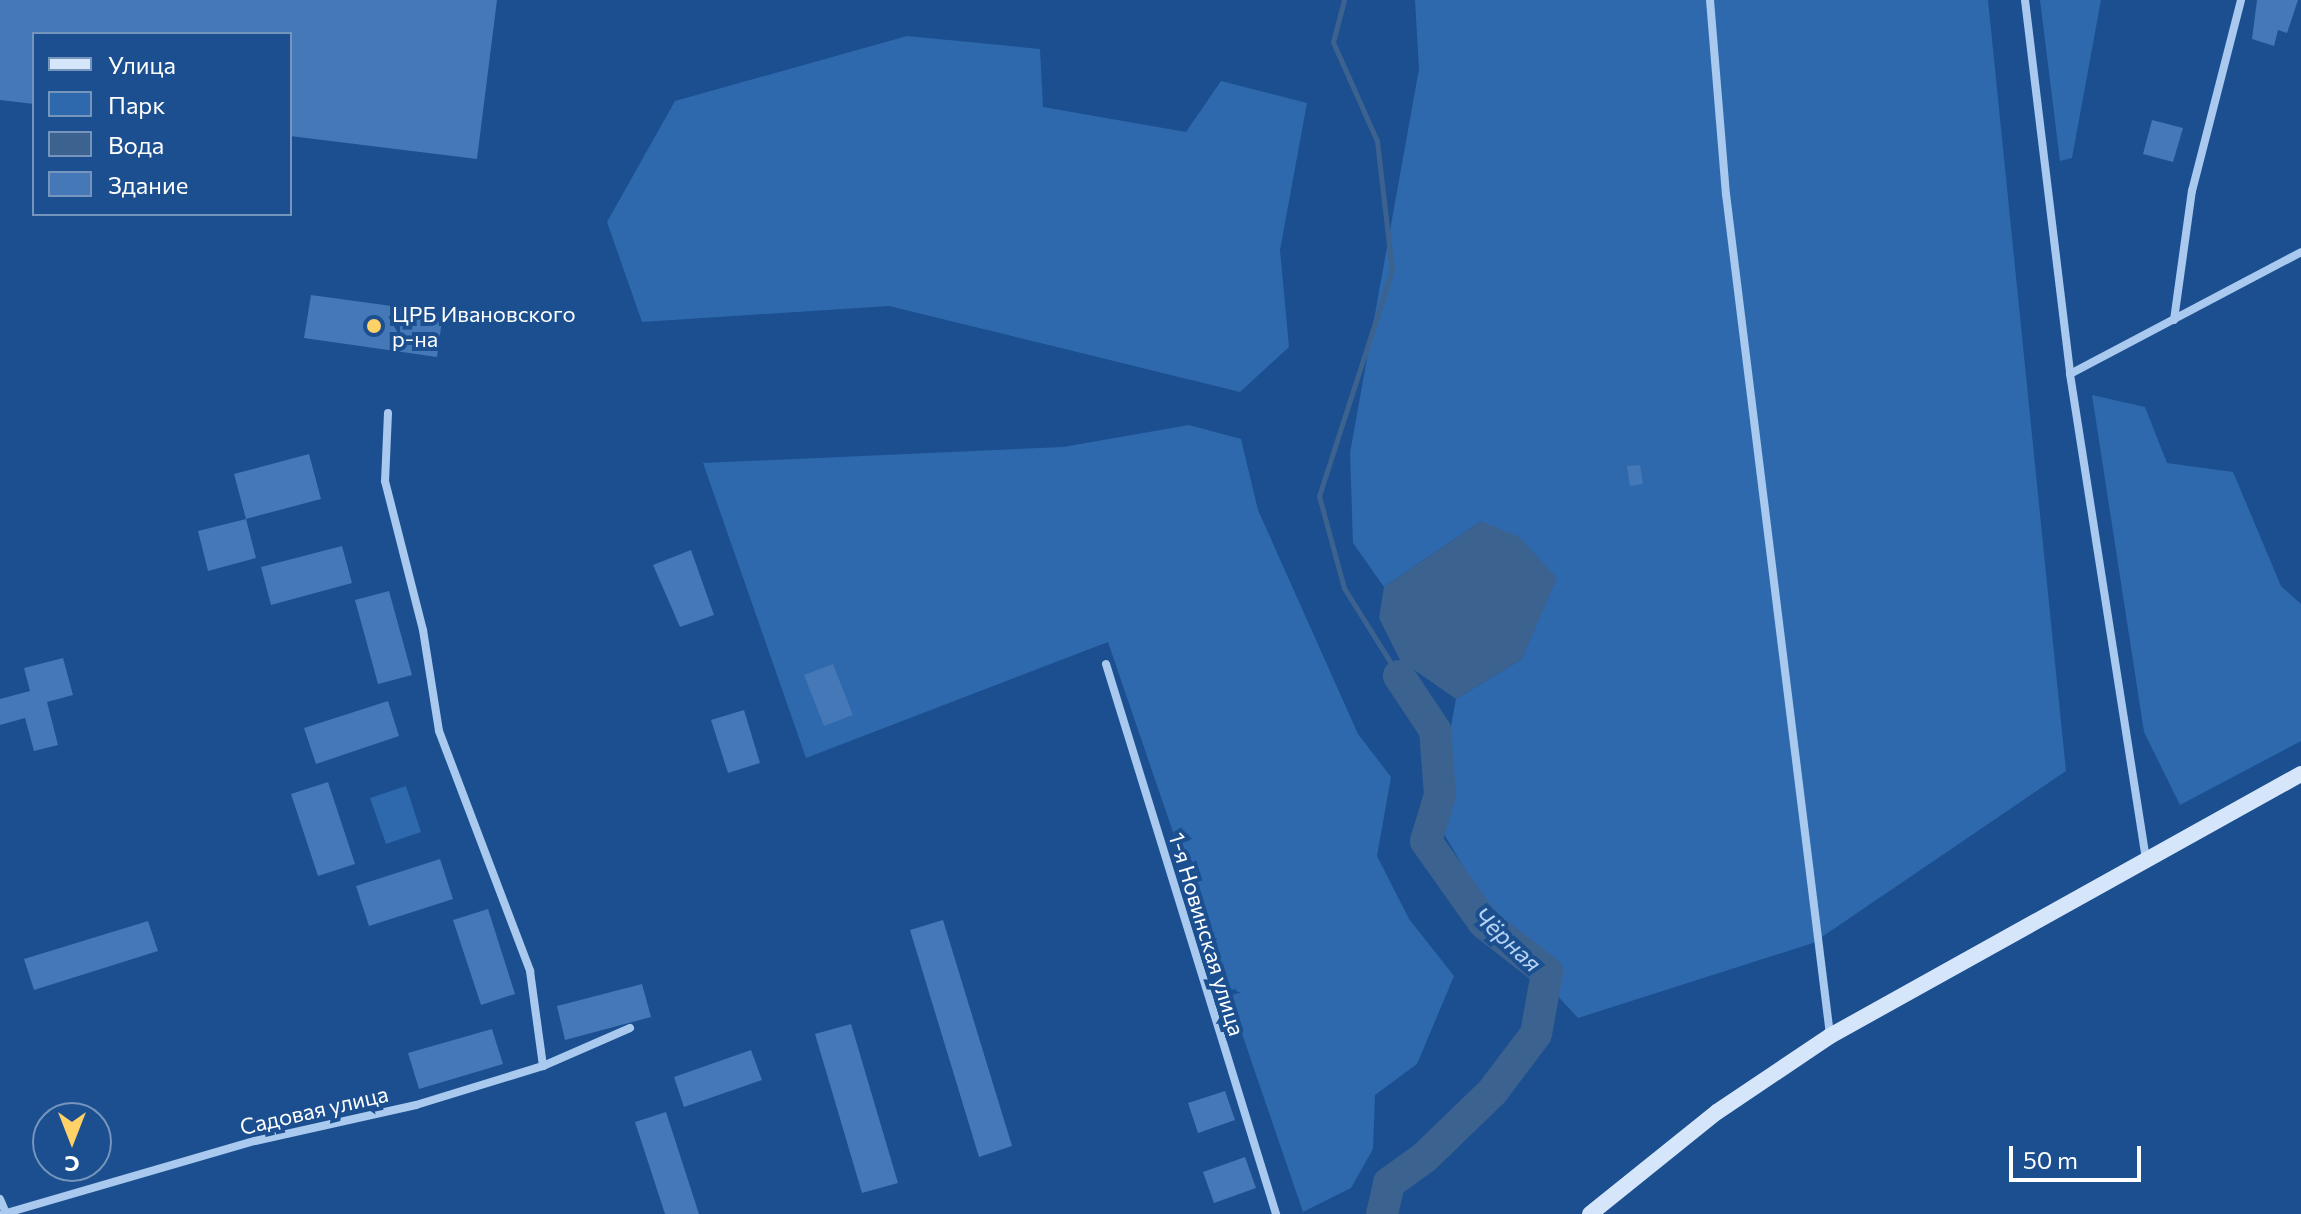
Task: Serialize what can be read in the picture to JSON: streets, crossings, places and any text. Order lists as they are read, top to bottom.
{
  "streets": {
    "street": ["1-я Новинская улица", "Садовая улица"]
  },
  "water": ["Чёрная"],
  "places": ["ЦРБ Ивановского р-на"],
  "legend": [
    "Улица",
    "Парк",
    "Вода",
    "Здание"
  ],
  "scale_bar": "50 m",
  "north": "bottom"
}
